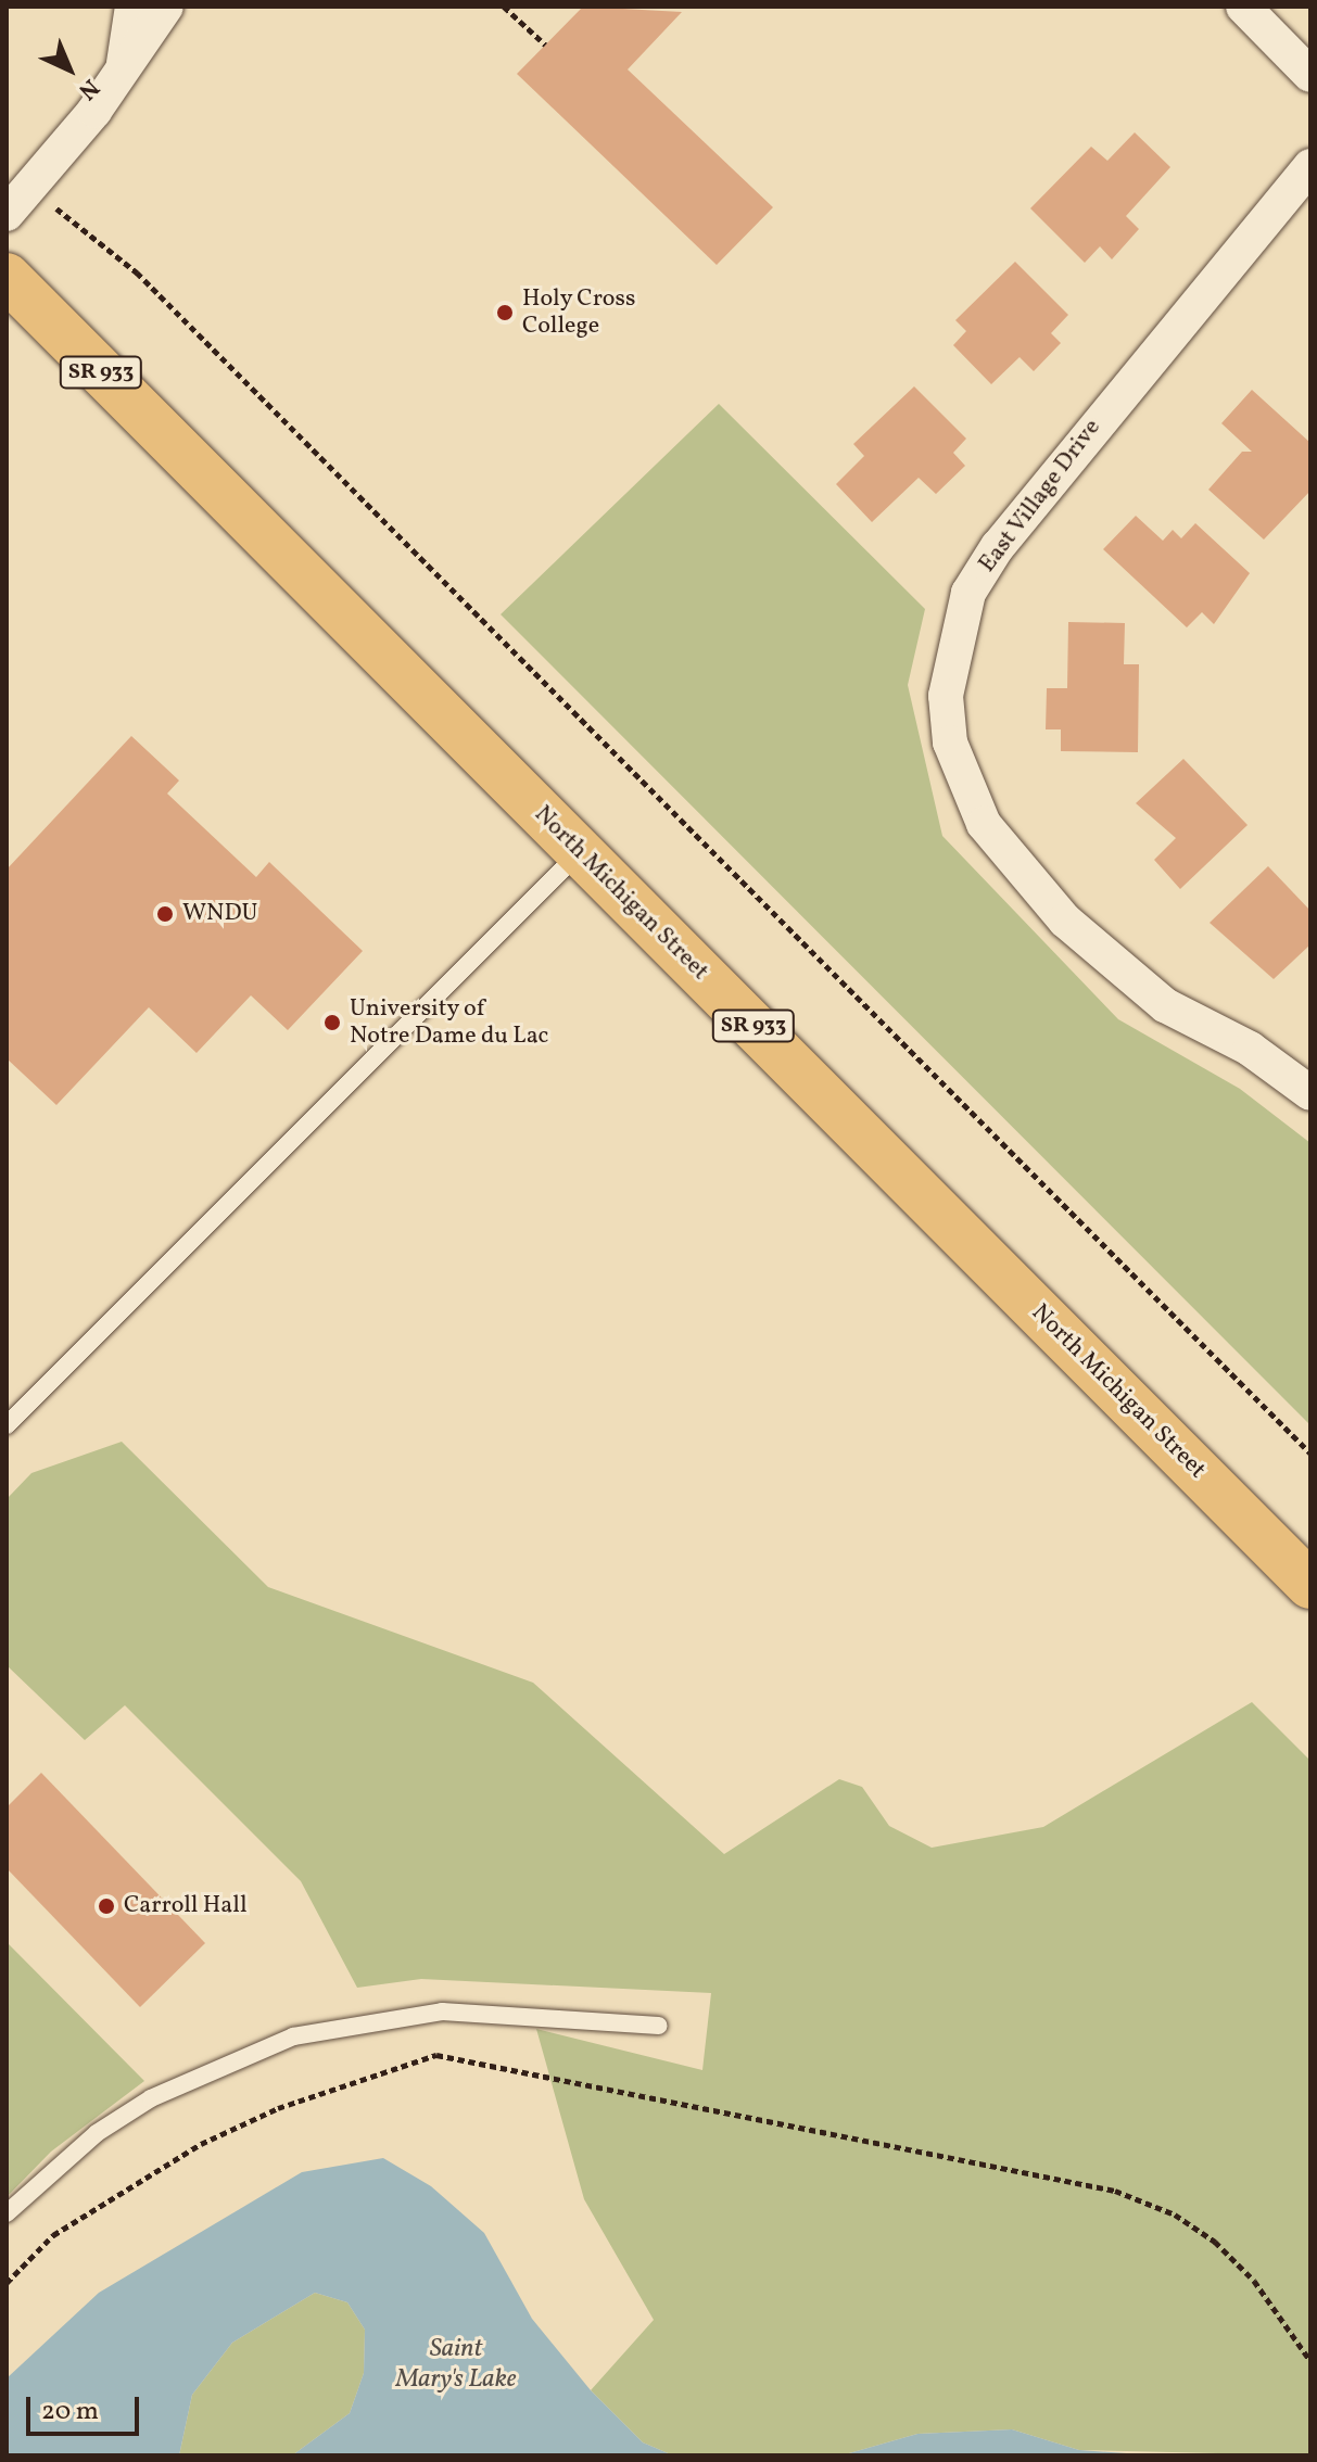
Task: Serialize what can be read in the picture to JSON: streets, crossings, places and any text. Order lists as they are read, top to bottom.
{
  "streets": {
    "main road": ["SR 933", "North Michigan Street"],
    "street": ["East Village Drive"]
  },
  "water": ["Saint Mary's Lake"],
  "places": [
    "Holy Cross College",
    "WNDU",
    "University of Notre Dame du Lac",
    "Carroll Hall"
  ],
  "scale_bar": "20 m",
  "north": "bottom right"
}
